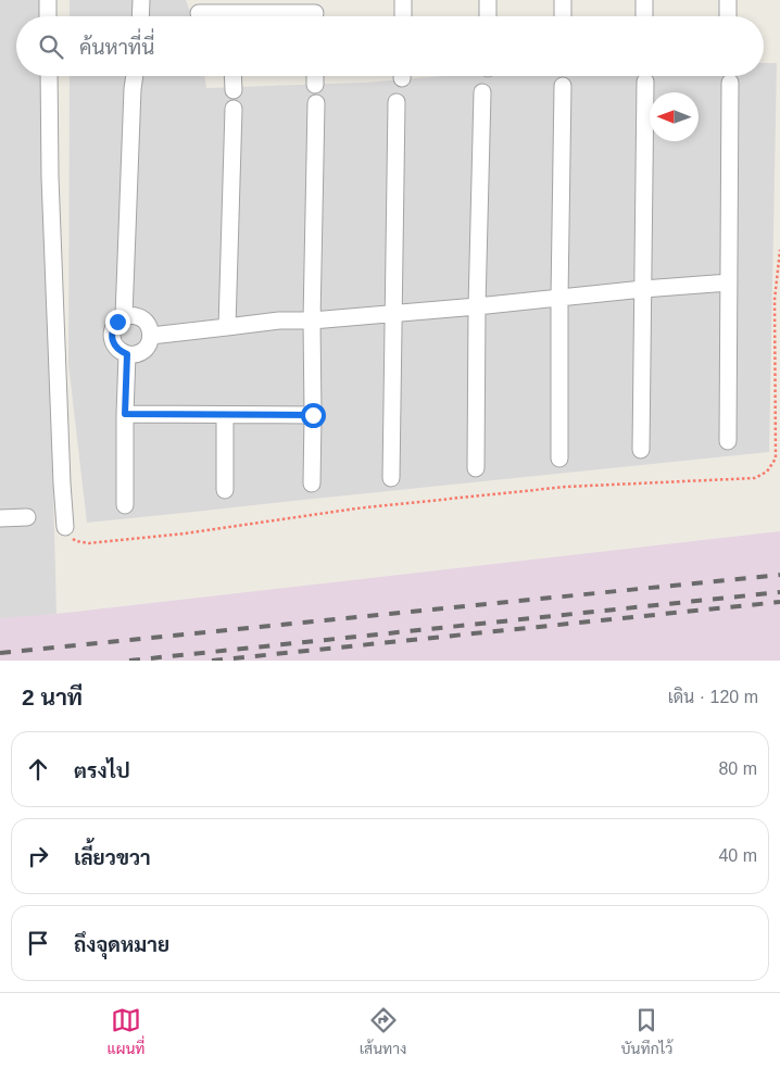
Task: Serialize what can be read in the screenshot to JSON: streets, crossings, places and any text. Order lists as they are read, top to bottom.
{
  "north": "left",
  "page": {
    "search": "ค้นหาที่นี่",
    "heading": ["2 นาที", "เดิน · 120 m"],
    "list": [
      ["ตรงไป", "80 m"],
      ["เลี้ยวขวา", "40 m"],
      "ถึงจุดหมาย"
    ],
    "nav": ["แผนที่", "เส้นทาง", "บันทึกไว้"]
  }
}
